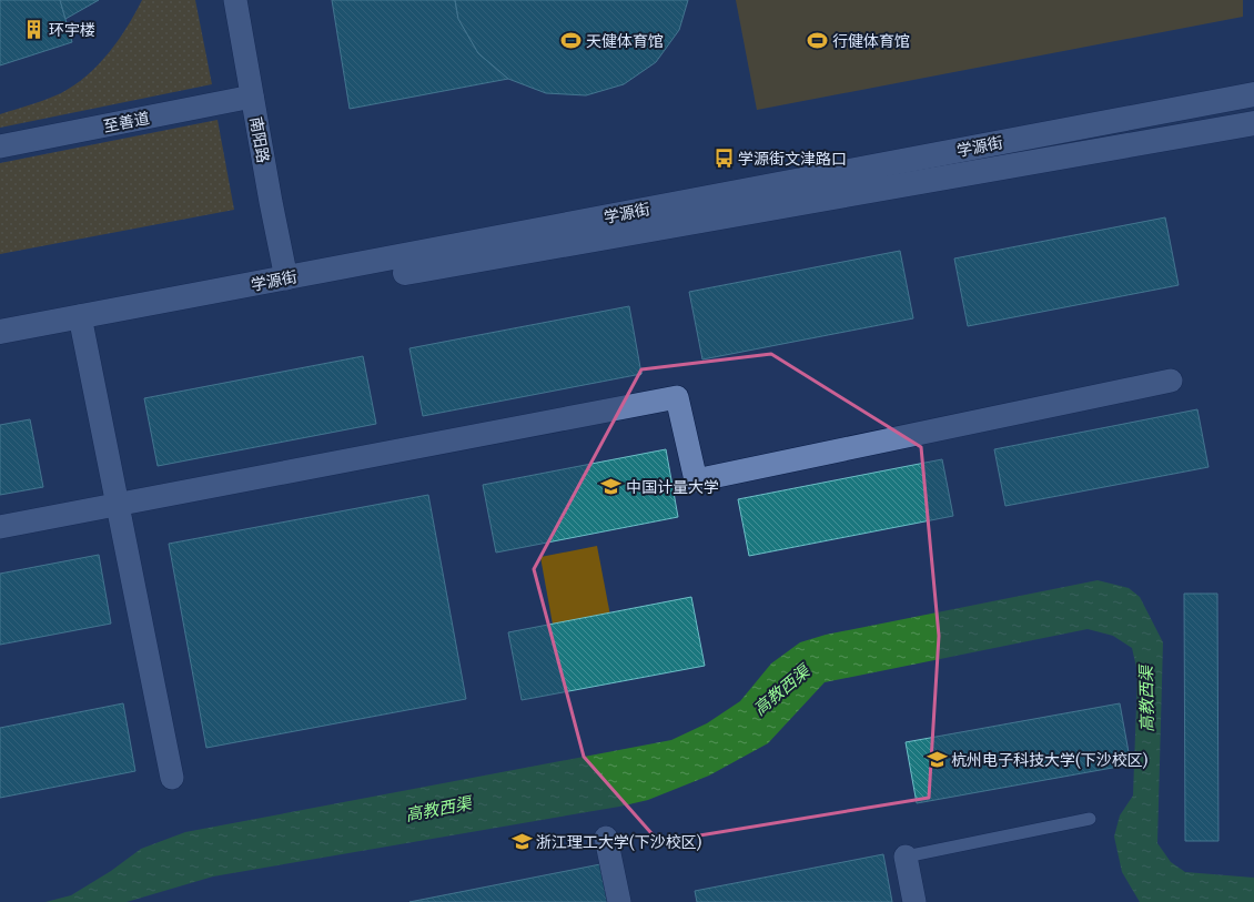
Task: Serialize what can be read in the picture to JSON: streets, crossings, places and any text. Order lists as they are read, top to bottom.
{
  "streets": {
    "main road": ["学源街"],
    "street": ["至善道", "南阳路"]
  },
  "crossings": [
    ["至善道", "南阳路"],
    ["南阳路", "学源街"]
  ],
  "water": ["高教西渠"],
  "places": {
    "building": ["环宇楼"],
    "sports": ["天健体育馆", "行健体育馆"],
    "bus stop": ["学源街文津路口"],
    "school or university": ["中国计量大学", "杭州电子科技大学(下沙校区)", "浙江理工大学(下沙校区)"]
  }
}
